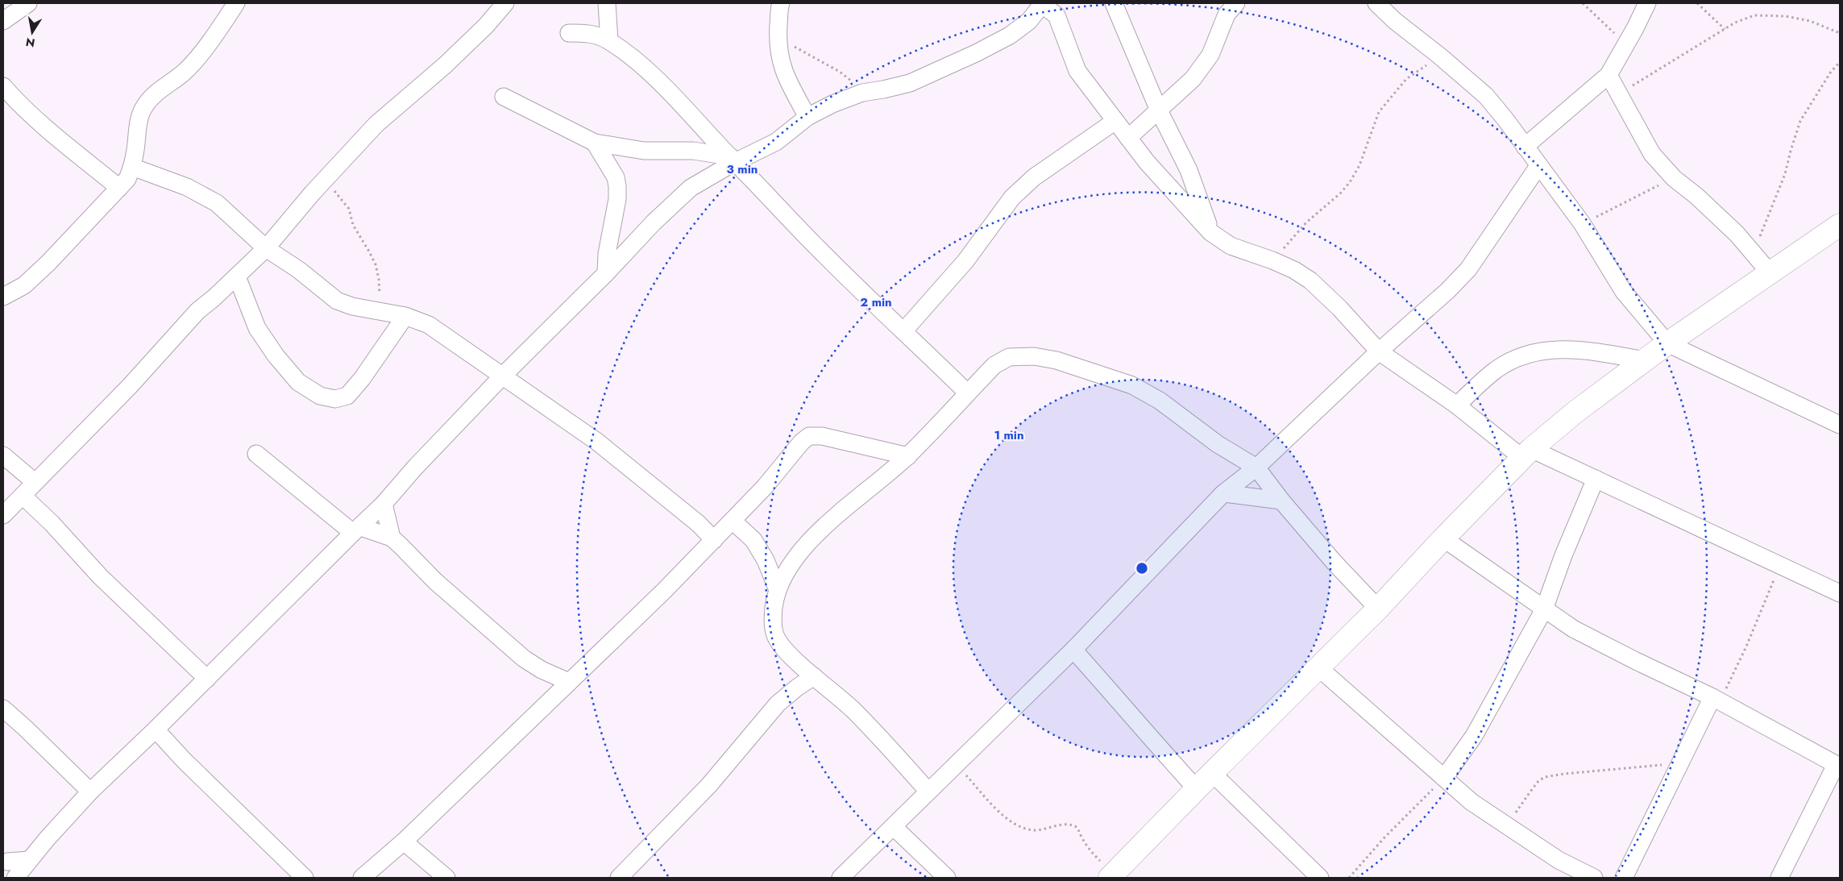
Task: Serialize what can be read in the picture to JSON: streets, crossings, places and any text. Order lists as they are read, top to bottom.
{
  "north": "bottom",
  "rings": ["3 min", "2 min", "1 min"]
}
